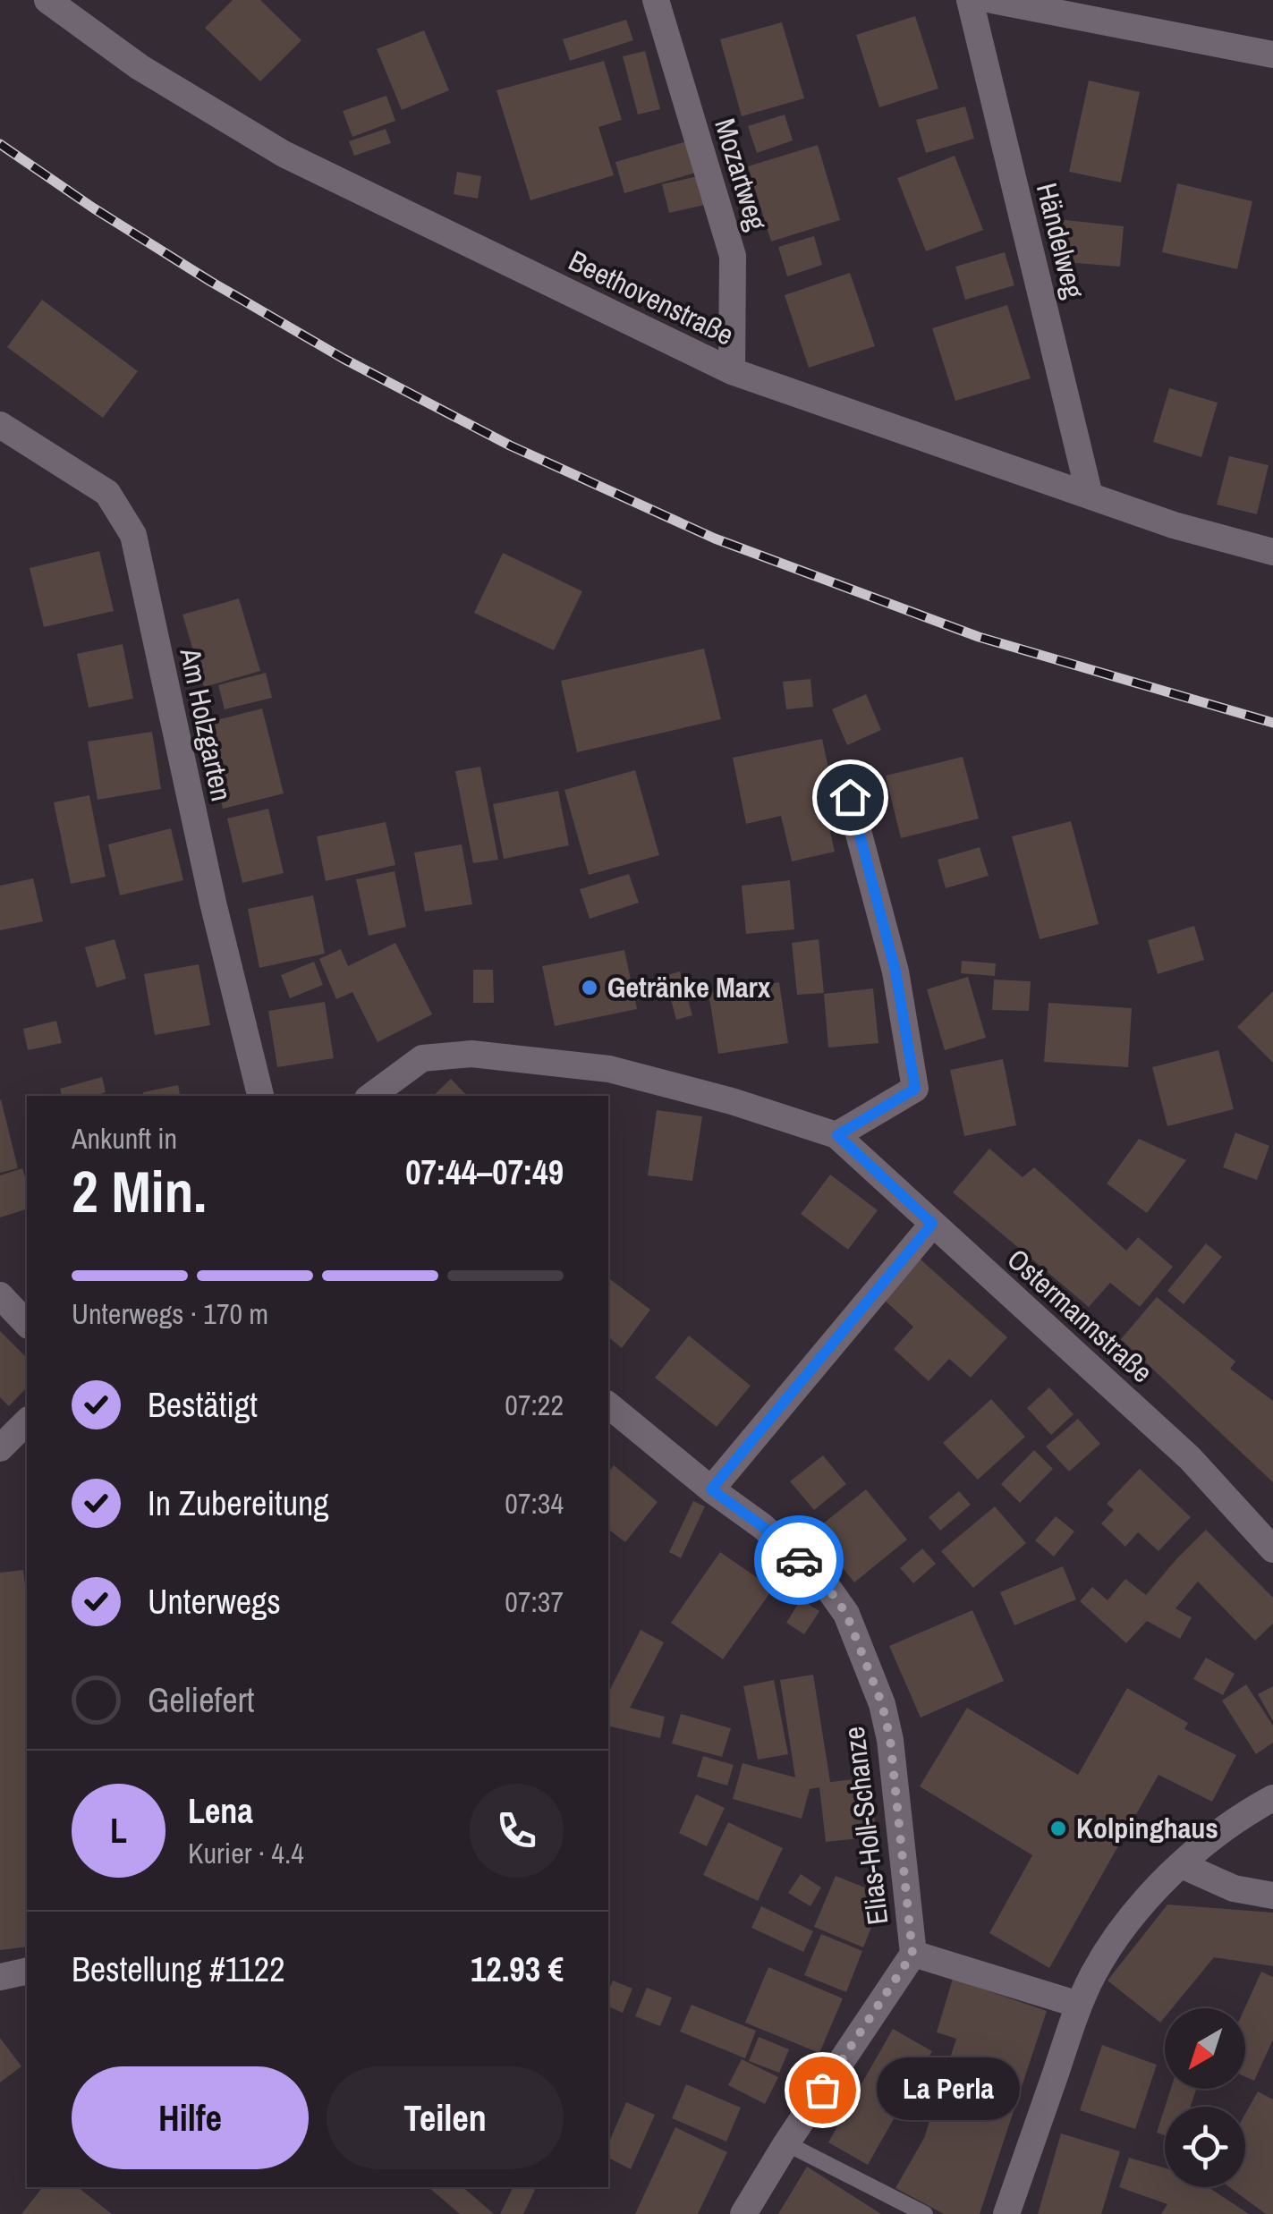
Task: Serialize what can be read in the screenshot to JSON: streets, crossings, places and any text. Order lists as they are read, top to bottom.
{
  "streets": {
    "street": [
      "Mozartweg",
      "Händelweg",
      "Beethovenstraße",
      "Am Holzgarten",
      "Ostermannstraße",
      "Elias-Holl-Schanze"
    ]
  },
  "crossings": [
    ["Mozartweg", "Beethovenstraße"],
    ["Händelweg", "Beethovenstraße"]
  ],
  "places": ["Getränke Marx", "Kolpinghaus", "La Perla"],
  "north": "bottom left",
  "page": {
    "heading": ["2 Min.", "Ankunft in", "07:44–07:49"],
    "panel": [
      "Lena",
      "Kurier · 4.4",
      "Bestellung #1122",
      "12.93 €"
    ],
    "bar": "Unterwegs · 170 m",
    "list": [
      ["Bestätigt", "07:22"],
      ["In Zubereitung", "07:34"],
      ["Unterwegs", "07:37"],
      "Geliefert"
    ],
    "round": "L",
    "buttons": ["Hilfe", "Teilen"],
    "bubble": "La Perla"
  }
}
